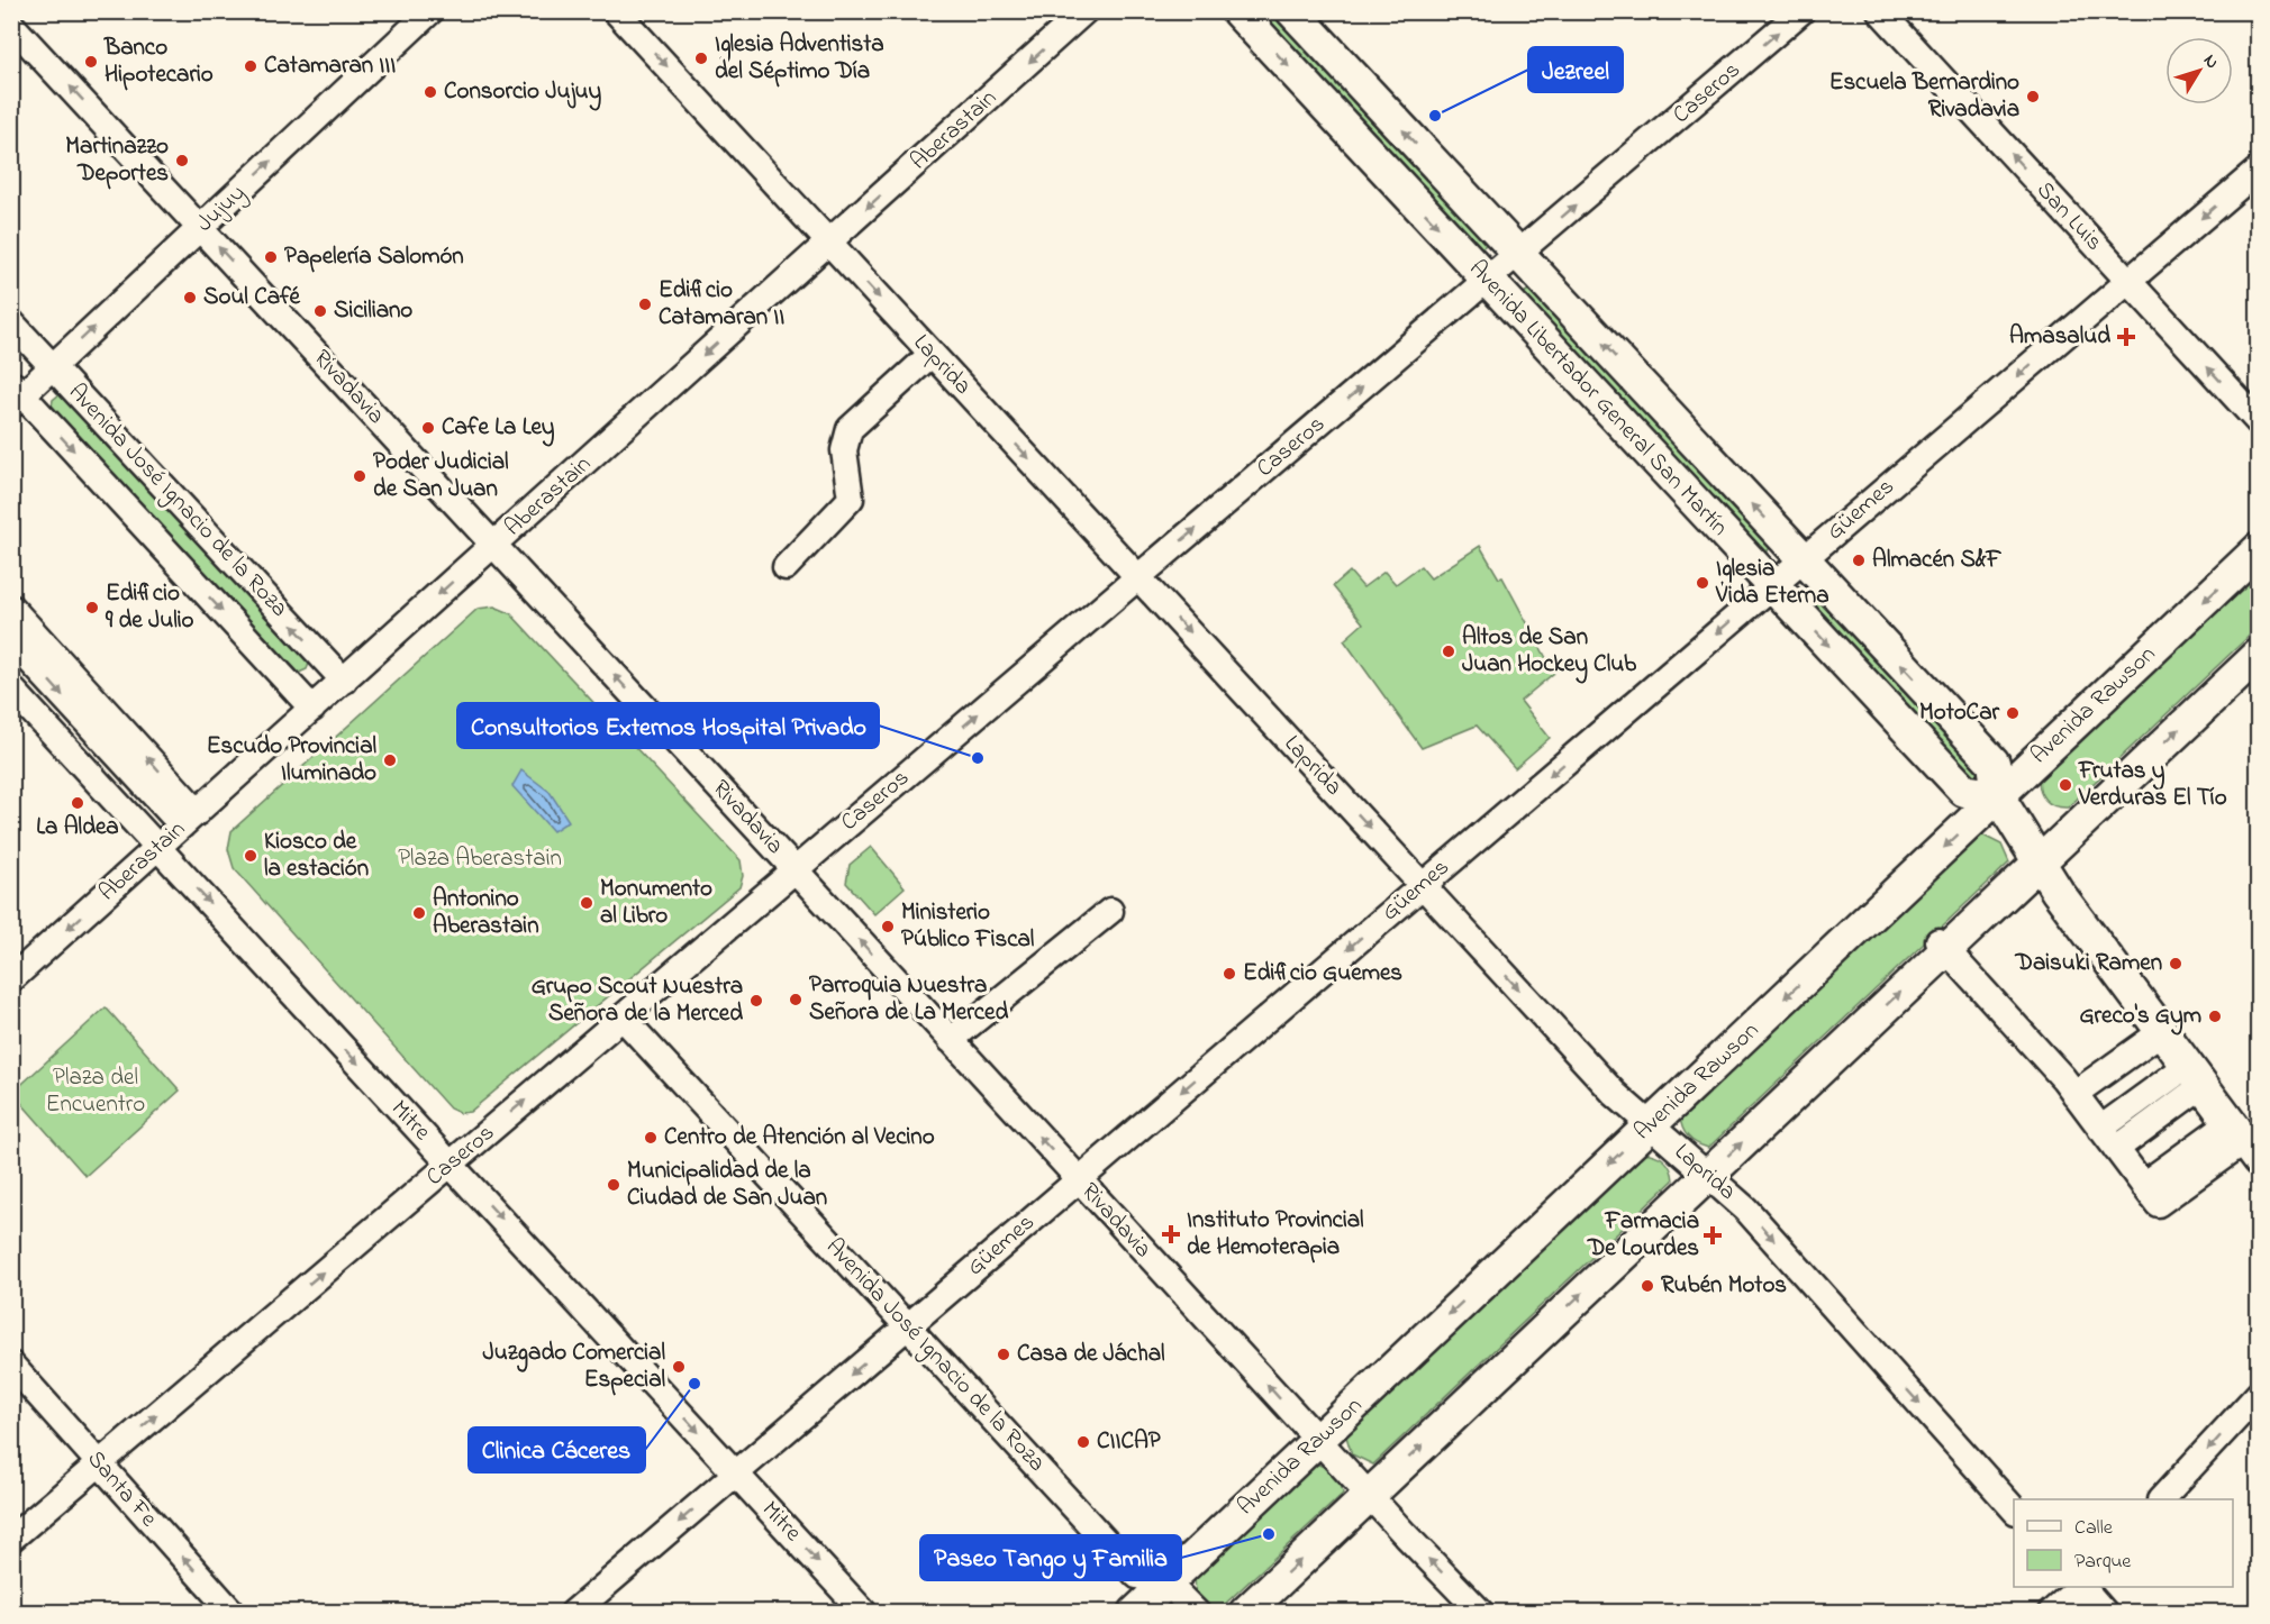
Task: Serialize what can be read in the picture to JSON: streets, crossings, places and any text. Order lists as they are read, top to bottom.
{
  "streets": {
    "main road": ["Avenida Libertador General San Martín", "Avenida Rawson"],
    "street": [
      "Caseros",
      "Aberastain",
      "Jujuy",
      "San Luis",
      "Laprida",
      "Rivadavia",
      "Avenida José Ignacio de la Roza",
      "Güemes",
      "Mitre",
      "Santa Fe"
    ]
  },
  "crossings": [
    ["Caseros", "Laprida"],
    ["Caseros", "Rivadavia"],
    ["Caseros", "Avenida Libertador General San Martín"],
    ["Caseros", "Avenida José Ignacio de la Roza"],
    ["Caseros", "Mitre"],
    ["Caseros", "Santa Fe"],
    ["Aberastain", "Laprida"],
    ["Aberastain", "Rivadavia"],
    ["Aberastain", "Avenida José Ignacio de la Roza"],
    ["Aberastain", "Mitre"],
    ["Jujuy", "Rivadavia"],
    ["Jujuy", "Avenida José Ignacio de la Roza"],
    ["San Luis", "Güemes"],
    ["Laprida", "Güemes"],
    ["Laprida", "Avenida Rawson"],
    ["Rivadavia", "Güemes"],
    ["Rivadavia", "Avenida Rawson"],
    ["Avenida Libertador General San Martín", "Güemes"],
    ["Avenida Libertador General San Martín", "Avenida Rawson"],
    ["Avenida José Ignacio de la Roza", "Güemes"],
    ["Avenida José Ignacio de la Roza", "Avenida Rawson"],
    ["Güemes", "Mitre"]
  ],
  "one_way": [
    "Caseros",
    "Aberastain",
    "Jujuy",
    "San Luis",
    "Laprida",
    "Rivadavia",
    "Güemes",
    "Mitre",
    "Santa Fe"
  ],
  "parks": ["Plaza Aberastain", "Plaza del Encuentro"],
  "places": {
    "other": [
      "Iglesia Adventista del Séptimo Día",
      "Banco Hipotecario",
      "Catamaran III",
      "Consorcio Jujuy",
      "Escuela Bernardino Rivadavia",
      "Jezreel",
      "Martinazzo Deportes",
      "Papelería Salomón",
      "Soul Café",
      "Edificio Catamaran II",
      "Siciliano",
      "Cafe La Ley",
      "Poder Judicial de San Juan",
      "Almacén S&F",
      "Iglesia Vida Eterna",
      "Edificio 9 de Julio",
      "Altos de San Juan Hockey Club",
      "MotoCar",
      "Consultorios Externos Hospital Privado",
      "Escudo Provincial Iluminado",
      "Frutas y Verduras El Tío",
      "La Aldea",
      "Kiosco de la estación",
      "Monumento al Libro",
      "Antonino Aberastain",
      "Ministerio Público Fiscal",
      "Daisuki Ramen",
      "Edificio Guemes",
      "Parroquia Nuestra Señora de La Merced",
      "Grupo Scout Nuestra Señora de la Merced",
      "Greco's Gym",
      "Centro de Atención al Vecino",
      "Municipalidad de la Ciudad de San Juan",
      "Rubén Motos",
      "Casa de Jáchal",
      "Juzgado Comercial Especial",
      "Clinica Cáceres",
      "CIICAP",
      "Paseo Tango y Familia"
    ],
    "health": ["Amasalud", "Instituto Provincial de Hemoterapia", "Farmacia De Lourdes"]
  },
  "legend": ["Calle", "Parque"],
  "north": "top right"
}
